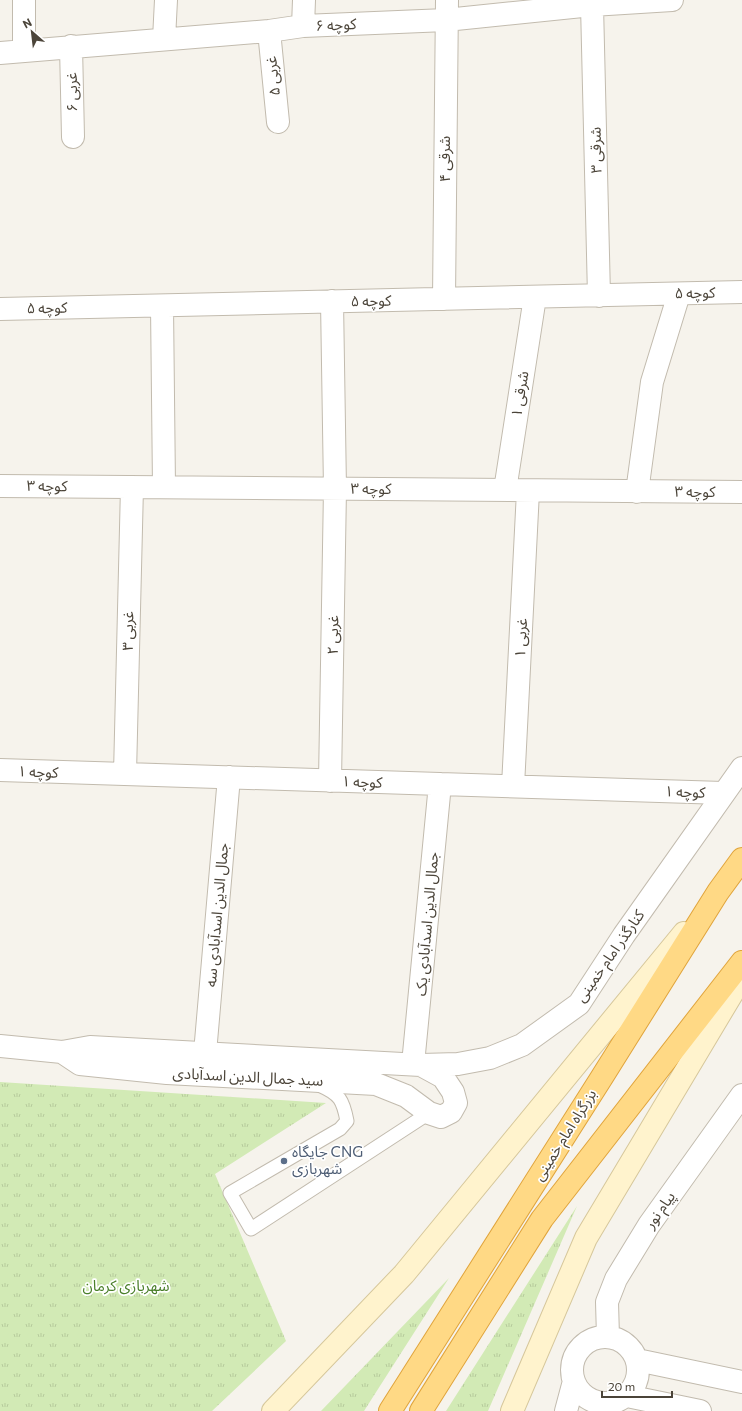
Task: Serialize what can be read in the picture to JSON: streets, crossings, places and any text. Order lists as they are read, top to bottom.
{
  "streets": {
    "highway": ["بزرگراه امام خمینی"],
    "street": [
      "کوچه ۶",
      "غربی ۵",
      "غربی ۶",
      "شرقی ۳",
      "شرقی ۴",
      "کوچه ۵",
      "شرقی ۱",
      "کوچه ۳",
      "غربی ۳",
      "غربی ۲",
      "غربی ۱",
      "کوچه ۱",
      "جمال الدین اسدآبادی سه",
      "جمال الدین اسدآبادی یک",
      "کنارگذر امام خمینی",
      "سید جمال الدین اسدآبادی",
      "پیام نور"
    ]
  },
  "crossings": [
    ["کوچه ۶", "غربی ۵"],
    ["کوچه ۶", "غربی ۶"],
    ["کوچه ۶", "شرقی ۳"],
    ["کوچه ۶", "شرقی ۴"],
    ["شرقی ۳", "کوچه ۵"],
    ["شرقی ۴", "کوچه ۵"],
    ["کوچه ۵", "شرقی ۱"],
    ["کوچه ۵", "غربی ۲"],
    ["شرقی ۱", "کوچه ۳"],
    ["کوچه ۳", "غربی ۳"],
    ["کوچه ۳", "غربی ۲"],
    ["کوچه ۳", "غربی ۱"],
    ["غربی ۳", "کوچه ۱"],
    ["غربی ۲", "کوچه ۱"],
    ["غربی ۱", "کوچه ۱"],
    ["کوچه ۱", "جمال الدین اسدآبادی سه"],
    ["کوچه ۱", "جمال الدین اسدآبادی یک"],
    ["کوچه ۱", "کنارگذر امام خمینی"],
    ["جمال الدین اسدآبادی سه", "سید جمال الدین اسدآبادی"],
    ["جمال الدین اسدآبادی یک", "کنارگذر امام خمینی"],
    ["جمال الدین اسدآبادی یک", "سید جمال الدین اسدآبادی"],
    ["کنارگذر امام خمینی", "سید جمال الدین اسدآبادی"]
  ],
  "parks": ["شهربازی کرمان"],
  "places": ["جایگاه CNG شهربازی"],
  "scale_bar": "20 m",
  "north": "top left"
}
